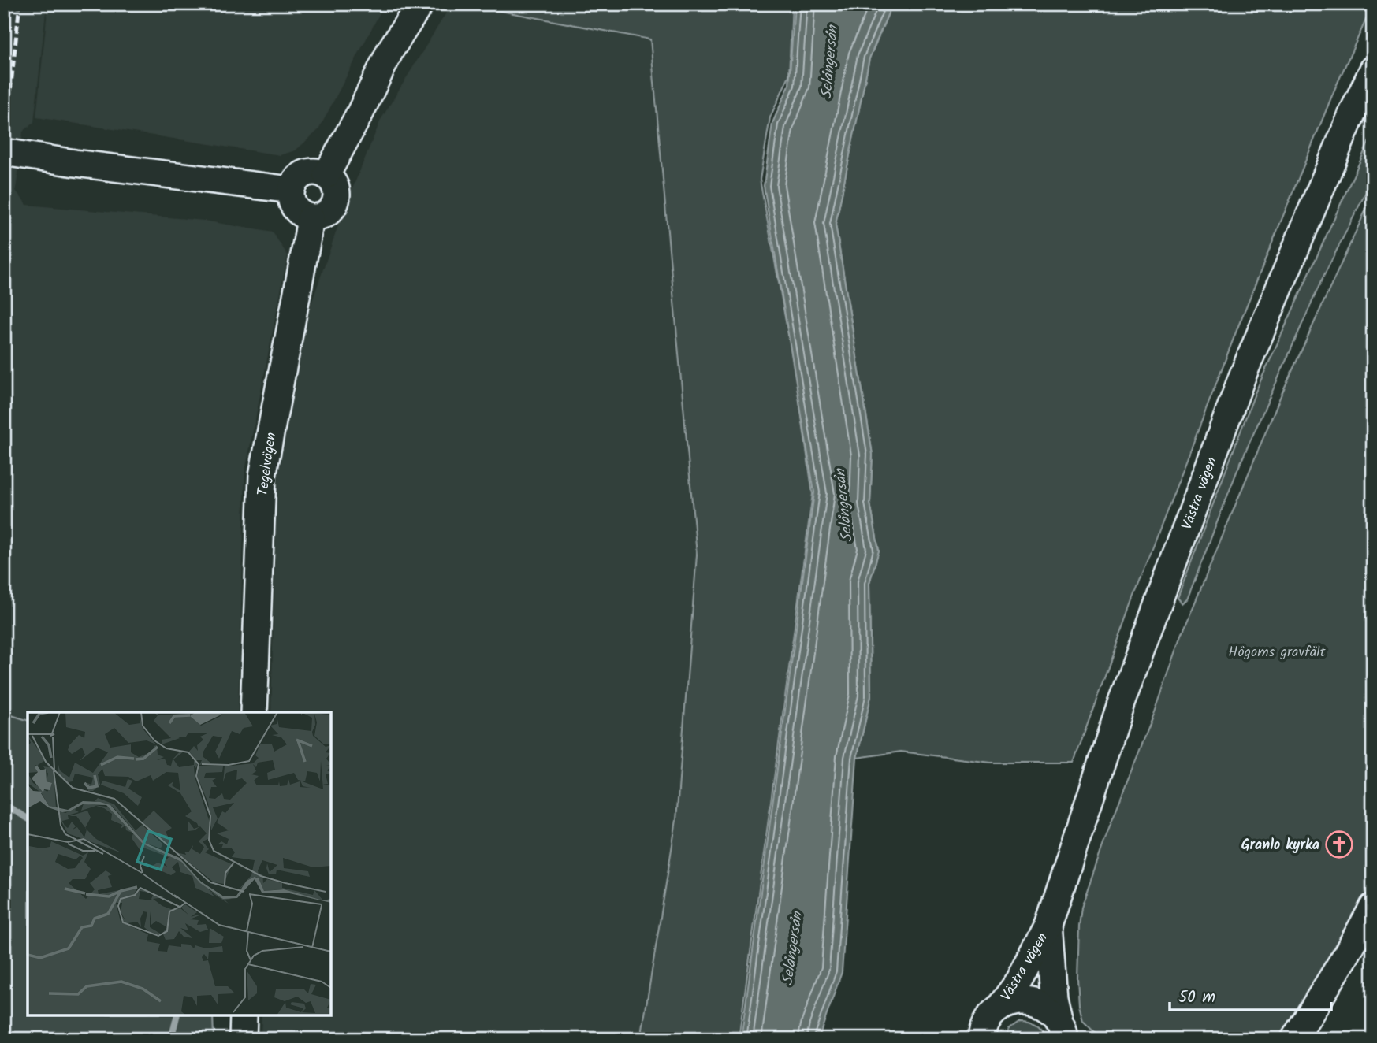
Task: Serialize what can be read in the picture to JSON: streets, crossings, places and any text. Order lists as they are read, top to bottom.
{
  "streets": {
    "street": ["Tegelvägen", "Västra vägen"]
  },
  "water": ["Selångersån"],
  "parks": ["Högoms gravfält"],
  "places": {
    "church": ["Granlo kyrka"]
  },
  "scale_bar": "50 m"
}
